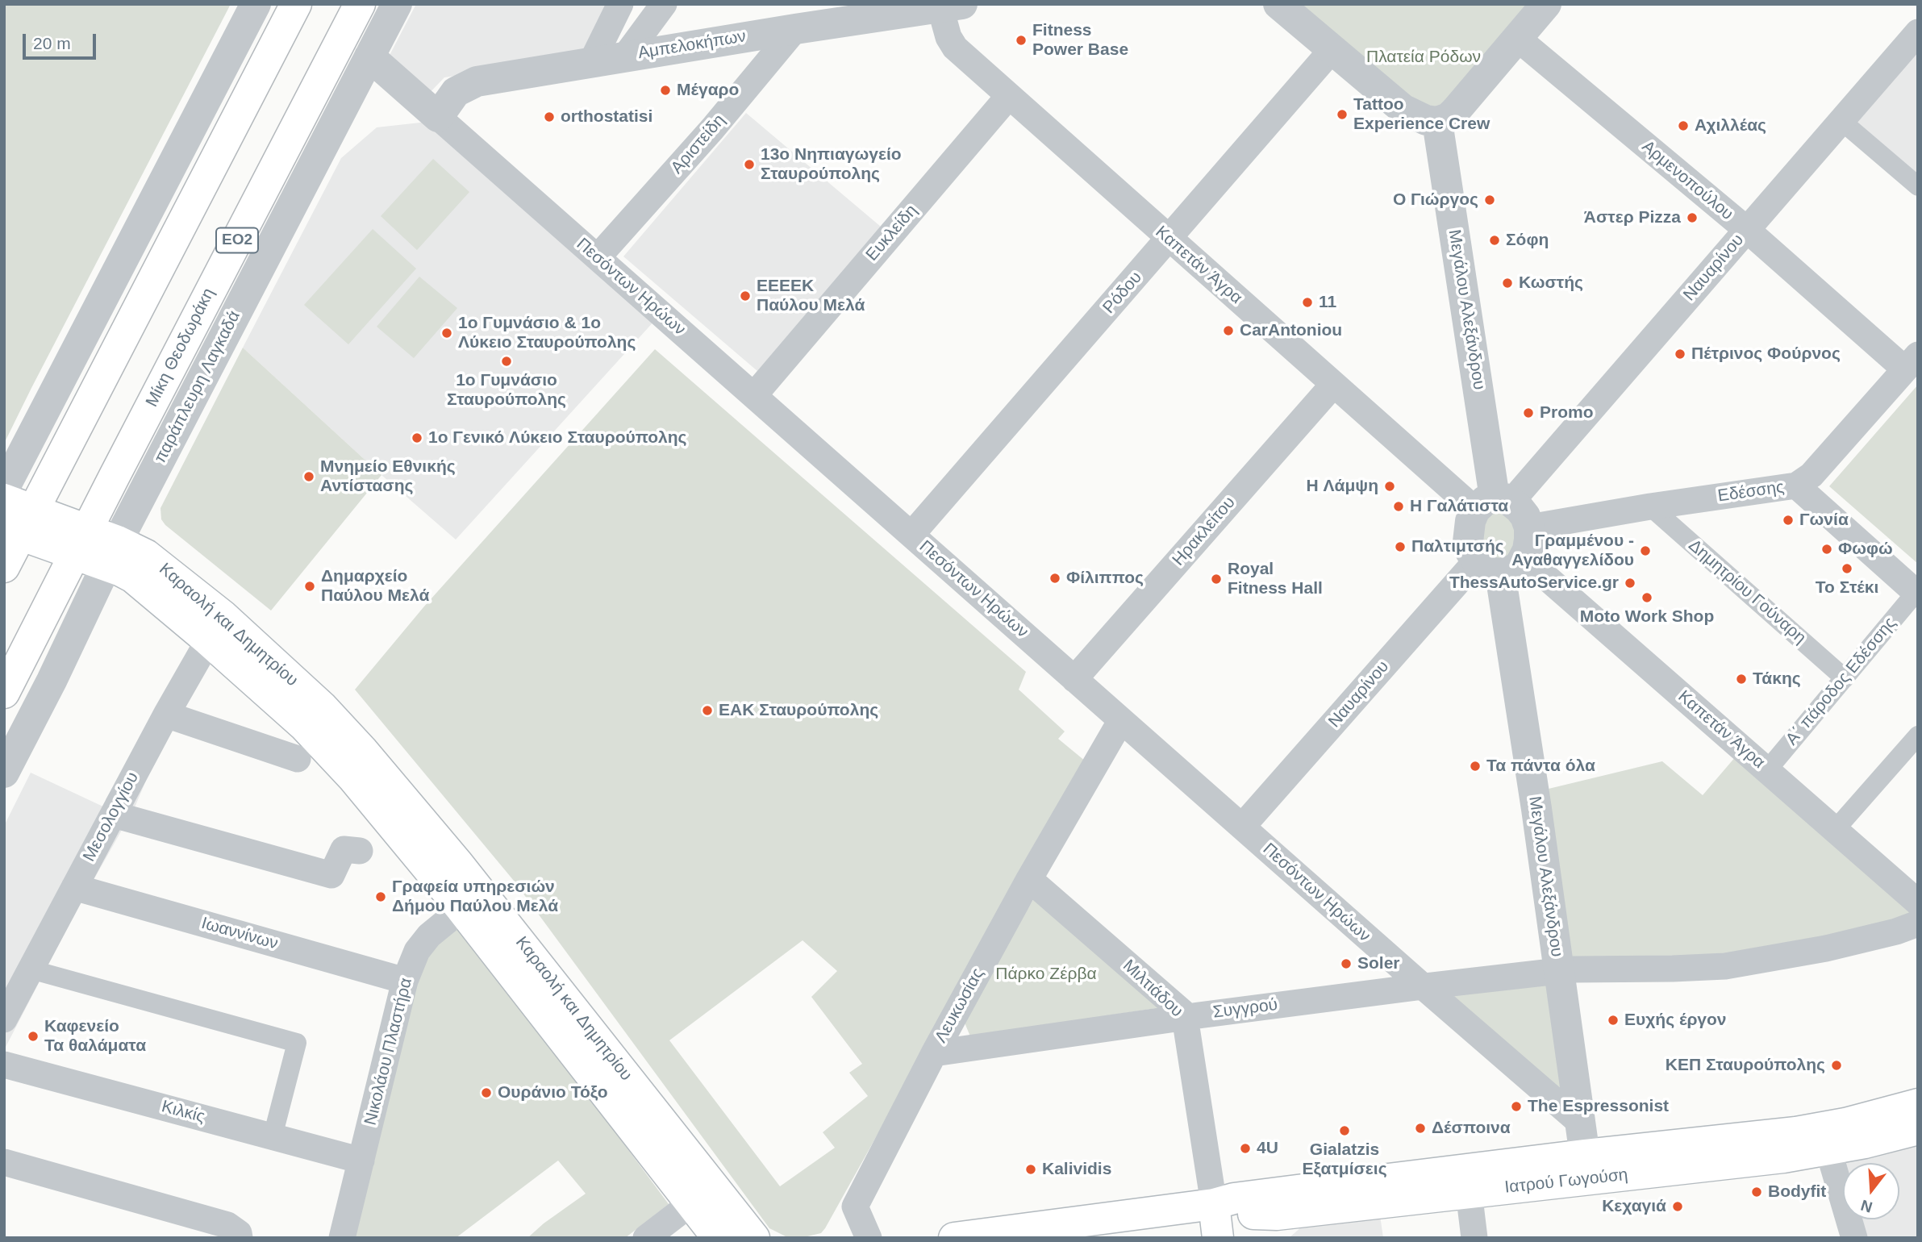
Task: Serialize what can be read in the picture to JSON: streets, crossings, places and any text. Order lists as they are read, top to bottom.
{
  "streets": {
    "main road": [
      "ΕΟ2",
      "Μίκη Θεοδωράκη",
      "Καραολή και Δημητρίου",
      "Ιατρού Γωγούση"
    ],
    "street": [
      "Αμπελοκήπων",
      "Αριστείδη",
      "Αρμενοπούλου",
      "Ευκλείδη",
      "Καπετάν Άγρα",
      "Ναυαρίνου",
      "Πεσόντων Ηρώων",
      "Ρόδου",
      "Μεγάλου Αλεξάνδρου",
      "παράπλευρη Λαγκαδά",
      "Εδέσσης",
      "Ηρακλείτου",
      "Δημητρίου Γούναρη",
      "Α΄ πάροδος Εδέσσης",
      "Μεσολογγίου",
      "Ιωαννίνων",
      "Μιλτιάδου",
      "Λευκωσίας",
      "Συγγρού",
      "Νικολάου Πλαστήρα",
      "Κιλκίς"
    ]
  },
  "crossings": [
    ["Αμπελοκήπων", "Αριστείδη"],
    ["Αμπελοκήπων", "Καπετάν Άγρα"],
    ["Αμπελοκήπων", "Πεσόντων Ηρώων"],
    ["Αριστείδη", "Πεσόντων Ηρώων"],
    ["Αρμενοπούλου", "Ναυαρίνου"],
    ["Αρμενοπούλου", "Εδέσσης"],
    ["Ευκλείδη", "Καπετάν Άγρα"],
    ["Ευκλείδη", "Πεσόντων Ηρώων"],
    ["Καπετάν Άγρα", "Ναυαρίνου"],
    ["Καπετάν Άγρα", "Ρόδου"],
    ["Καπετάν Άγρα", "Μεγάλου Αλεξάνδρου"],
    ["Καπετάν Άγρα", "Εδέσσης"],
    ["Καπετάν Άγρα", "Ηρακλείτου"],
    ["Καπετάν Άγρα", "Α΄ πάροδος Εδέσσης"],
    ["Ναυαρίνου", "Πεσόντων Ηρώων"],
    ["Ναυαρίνου", "Μεγάλου Αλεξάνδρου"],
    ["Ναυαρίνου", "Εδέσσης"],
    ["Πεσόντων Ηρώων", "Ρόδου"],
    ["Πεσόντων Ηρώων", "Μεγάλου Αλεξάνδρου"],
    ["Πεσόντων Ηρώων", "παράπλευρη Λαγκαδά"],
    ["Πεσόντων Ηρώων", "Ηρακλείτου"],
    ["Πεσόντων Ηρώων", "Λευκωσίας"],
    ["Πεσόντων Ηρώων", "Συγγρού"],
    ["Μεγάλου Αλεξάνδρου", "Εδέσσης"],
    ["Μεγάλου Αλεξάνδρου", "Συγγρού"],
    ["Μεγάλου Αλεξάνδρου", "Ιατρού Γωγούση"],
    ["Μίκη Θεοδωράκη", "Καραολή και Δημητρίου"],
    ["παράπλευρη Λαγκαδά", "Καραολή και Δημητρίου"],
    ["Εδέσσης", "Δημητρίου Γούναρη"],
    ["Δημητρίου Γούναρη", "Α΄ πάροδος Εδέσσης"],
    ["Καραολή και Δημητρίου", "Μεσολογγίου"],
    ["Καραολή και Δημητρίου", "Νικολάου Πλαστήρα"],
    ["Μεσολογγίου", "Ιωαννίνων"],
    ["Ιωαννίνων", "Νικολάου Πλαστήρα"],
    ["Μιλτιάδου", "Λευκωσίας"],
    ["Μιλτιάδου", "Συγγρού"],
    ["Μιλτιάδου", "Ιατρού Γωγούση"],
    ["Λευκωσίας", "Συγγρού"],
    ["Νικολάου Πλαστήρα", "Κιλκίς"]
  ],
  "parks": ["Πλατεία Ρόδων", "Πάρκο Ζέρβα"],
  "places": [
    "Fitness Power Base",
    "Μέγαρο",
    "Tattoo Experience Crew",
    "orthostatisi",
    "Αχιλλέας",
    "13ο Νηπιαγωγείο Σταυρούπολης",
    "Ο Γιώργος",
    "Άστερ Pizza",
    "Σόφη",
    "Κωστής",
    "ΕΕΕΕΚ Παύλου Μελά",
    "11",
    "CarAntoniou",
    "1ο Γυμνάσιο & 1ο Λύκειο Σταυρούπολης",
    "Πέτρινος Φούρνος",
    "1ο Γυμνάσιο Σταυρούπολης",
    "Promo",
    "1ο Γενικό Λύκειο Σταυρούπολης",
    "Μνημείο Εθνικής Αντίστασης",
    "Η Λάμψη",
    "Η Γαλάτιστα",
    "Γωνία",
    "Παλτιμτσής",
    "Φωφώ",
    "Γραμμένου - Αγαθαγγελίδου",
    "Το Στέκι",
    "Φίλιππος",
    "Royal Fitness Hall",
    "ThessAutoService.gr",
    "Δημαρχείο Παύλου Μελά",
    "Moto Work Shop",
    "Τάκης",
    "EAK Σταυρούπολης",
    "Τα πάντα όλα",
    "Γραφεία υπηρεσιών Δήμου Παύλου Μελά",
    "Soler",
    "Ευχής έργον",
    "Καφενείο Τα θαλάματα",
    "ΚΕΠ Σταυρούπολης",
    "Ουράνιο Τόξο",
    "The Espressonist",
    "Δέσποινα",
    "Gialatzis Εξατμίσεις",
    "4U",
    "Kalividis",
    "Bodyfit",
    "Κεχαγιά"
  ],
  "scale_bar": "20 m",
  "north": "bottom"
}
